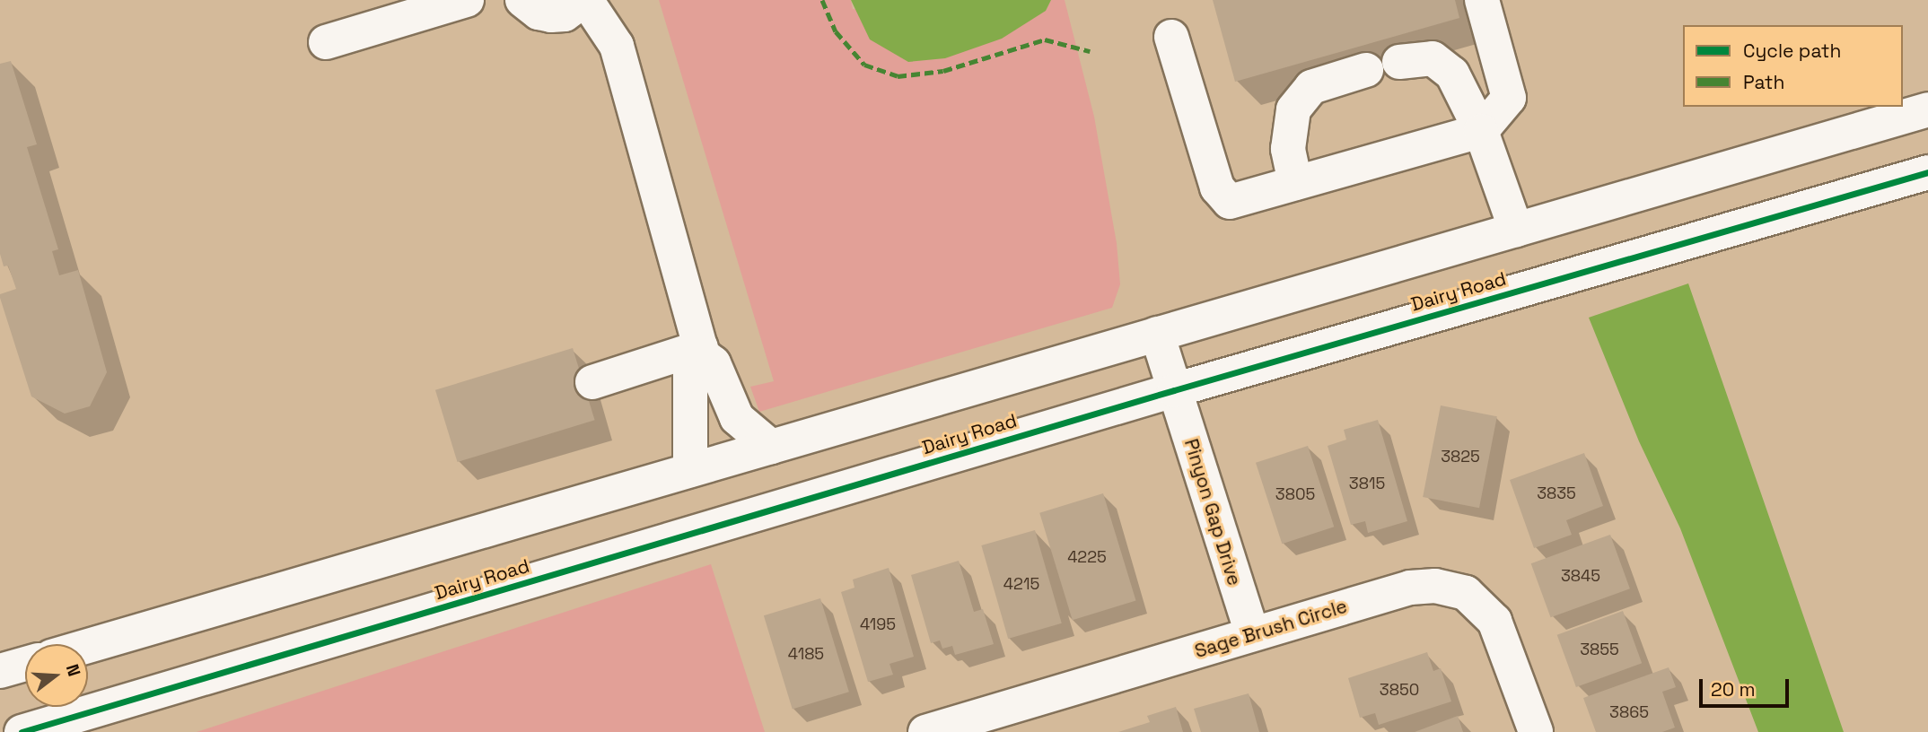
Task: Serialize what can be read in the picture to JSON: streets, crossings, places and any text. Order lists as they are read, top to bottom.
{
  "streets": {
    "street": ["Dairy Road", "Pinyon Gap Drive", "Sage Brush Circle"]
  },
  "crossings": [
    ["Dairy Road", "Pinyon Gap Drive"],
    ["Pinyon Gap Drive", "Sage Brush Circle"]
  ],
  "house_numbers": [
    "3825",
    "3815",
    "3835",
    "3805",
    "4225",
    "3845",
    "4215",
    "4195",
    "3855",
    "4185",
    "3850",
    "3865"
  ],
  "legend": ["Cycle path", "Path"],
  "scale_bar": "20 m",
  "north": "right"
}
